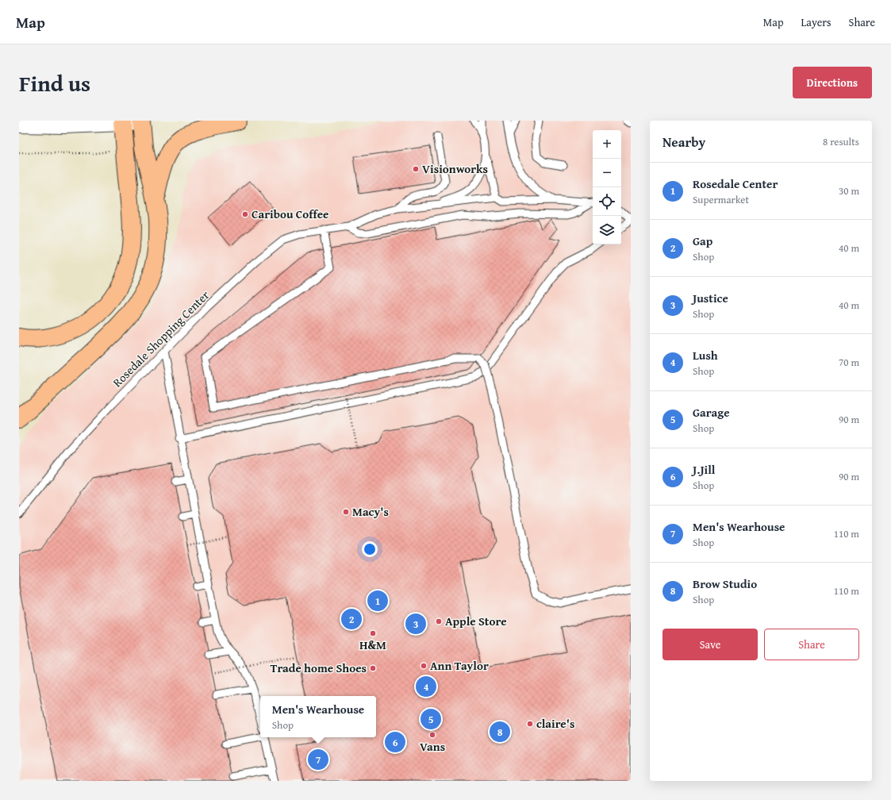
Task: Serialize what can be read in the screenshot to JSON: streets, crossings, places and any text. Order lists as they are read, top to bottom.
{
  "streets": {
    "lane": ["Rosedale Shopping Center"]
  },
  "places": [
    "Visionworks",
    "Caribou Coffee",
    "Macy's",
    "Apple Store",
    "H&M",
    "Ann Taylor",
    "Trade home Shoes",
    "claire's",
    "Vans"
  ],
  "page": {
    "header": "Map",
    "nav": ["Map", "Layers", "Share"],
    "title": "Find us",
    "buttons": [
      "Directions",
      ["Save", "Share"]
    ],
    "heading": ["Nearby", "8 results"],
    "map_buttons": ["+", "−"],
    "list": [
      {
        "mark": "1",
        "name": "Rosedale Center",
        "note": "Supermarket",
        "value": "30 m"
      },
      {
        "mark": "2",
        "name": "Gap",
        "note": "Shop",
        "value": "40 m"
      },
      {
        "mark": "3",
        "name": "Justice",
        "note": "Shop",
        "value": "40 m"
      },
      {
        "mark": "4",
        "name": "Lush",
        "note": "Shop",
        "value": "70 m"
      },
      {
        "mark": "5",
        "name": "Garage",
        "note": "Shop",
        "value": "90 m"
      },
      {
        "mark": "6",
        "name": "J.Jill",
        "note": "Shop",
        "value": "90 m"
      },
      {
        "mark": "7",
        "name": "Men's Wearhouse",
        "note": "Shop",
        "value": "110 m"
      },
      {
        "mark": "8",
        "name": "Brow Studio",
        "note": "Shop",
        "value": "110 m"
      }
    ],
    "pins": [
      "1",
      "2",
      "3",
      "4",
      "5",
      "8",
      "6",
      "7"
    ],
    "popup": ["Men's Wearhouse", "Shop"]
  }
}
